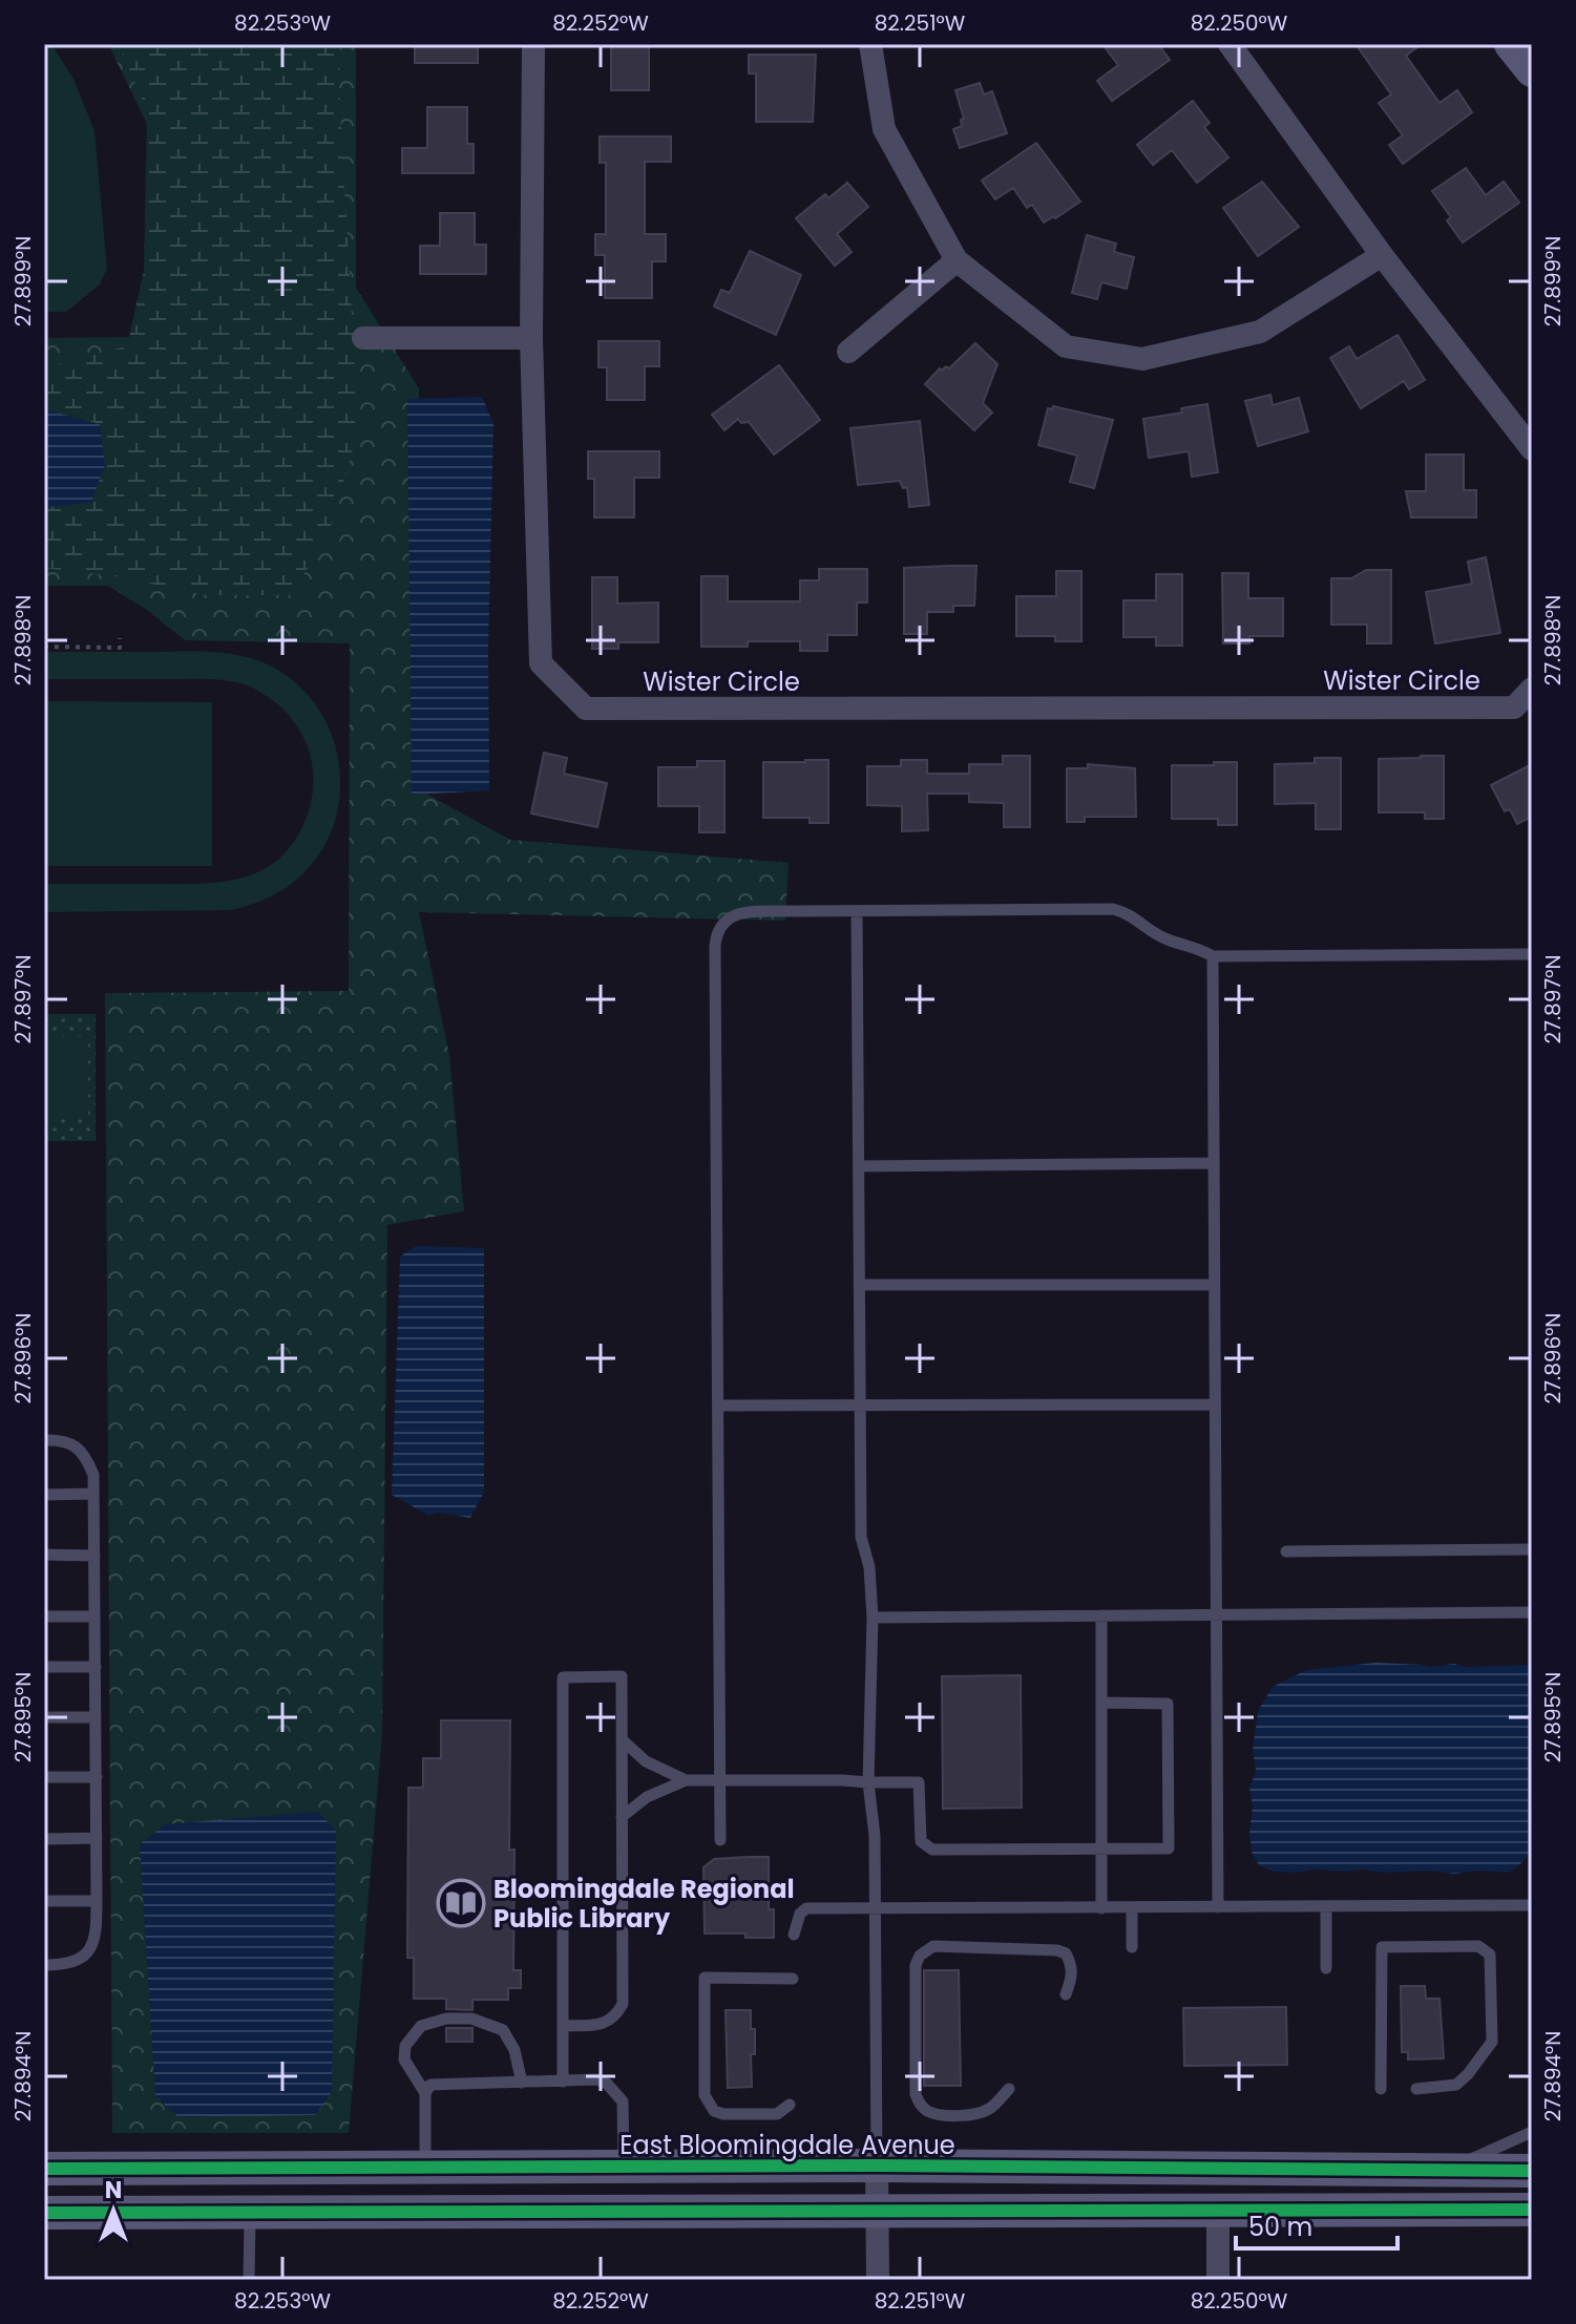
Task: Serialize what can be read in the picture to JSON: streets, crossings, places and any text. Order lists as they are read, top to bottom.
{
  "streets": {
    "main road": ["East Bloomingdale Avenue"],
    "street": ["Wister Circle"]
  },
  "places": {
    "library": ["Bloomingdale Regional Public Library"]
  },
  "scale_bar": "50 m",
  "north": "top",
  "coordinates": [
    "82.253°W",
    "82.252°W",
    "82.251°W",
    "82.250°W",
    "27.899°N",
    "27.898°N",
    "27.897°N",
    "27.896°N",
    "27.895°N",
    "27.894°N"
  ]
}
